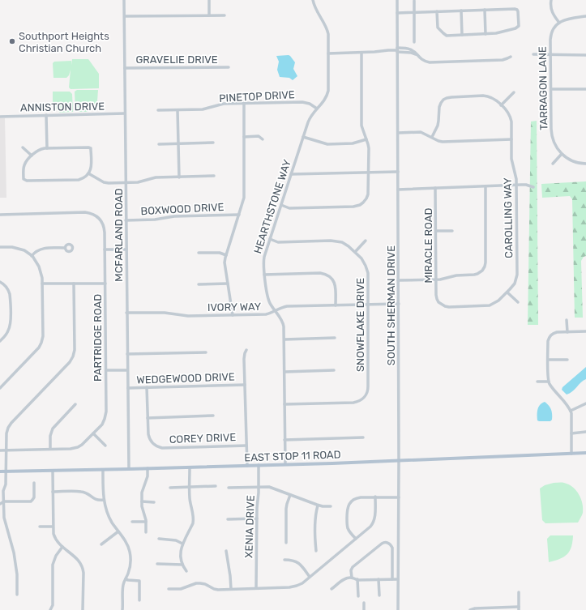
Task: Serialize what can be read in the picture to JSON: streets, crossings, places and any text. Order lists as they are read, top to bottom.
{
  "streets": {
    "main road": ["EAST STOP 11 ROAD"],
    "street": [
      "GRAVELIE DRIVE",
      "TARRAGON LANE",
      "PINETOP DRIVE",
      "ANNISTON DRIVE",
      "HEARTHSTONE WAY",
      "BOXWOOD DRIVE",
      "CAROLLING WAY",
      "MCFARLAND ROAD",
      "MIRACLE ROAD",
      "SOUTH SHERMAN DRIVE",
      "IVORY WAY",
      "SNOWFLAKE DRIVE",
      "PARTRIDGE ROAD",
      "WEDGEWOOD DRIVE",
      "COREY DRIVE",
      "XENIA DRIVE"
    ]
  },
  "crossings": [
    ["GRAVELIE DRIVE", "MCFARLAND ROAD"],
    ["PINETOP DRIVE", "HEARTHSTONE WAY"],
    ["ANNISTON DRIVE", "MCFARLAND ROAD"],
    ["HEARTHSTONE WAY", "IVORY WAY"],
    ["HEARTHSTONE WAY", "SNOWFLAKE DRIVE"],
    ["HEARTHSTONE WAY", "EAST STOP 11 ROAD"],
    ["BOXWOOD DRIVE", "MCFARLAND ROAD"],
    ["CAROLLING WAY", "MIRACLE ROAD"],
    ["MCFARLAND ROAD", "IVORY WAY"],
    ["MCFARLAND ROAD", "WEDGEWOOD DRIVE"],
    ["MCFARLAND ROAD", "EAST STOP 11 ROAD"],
    ["SOUTH SHERMAN DRIVE", "IVORY WAY"],
    ["SOUTH SHERMAN DRIVE", "EAST STOP 11 ROAD"],
    ["IVORY WAY", "SNOWFLAKE DRIVE"],
    ["PARTRIDGE ROAD", "WEDGEWOOD DRIVE"],
    ["EAST STOP 11 ROAD", "XENIA DRIVE"]
  ],
  "places": ["Southport Heights Christian Church"]
}
